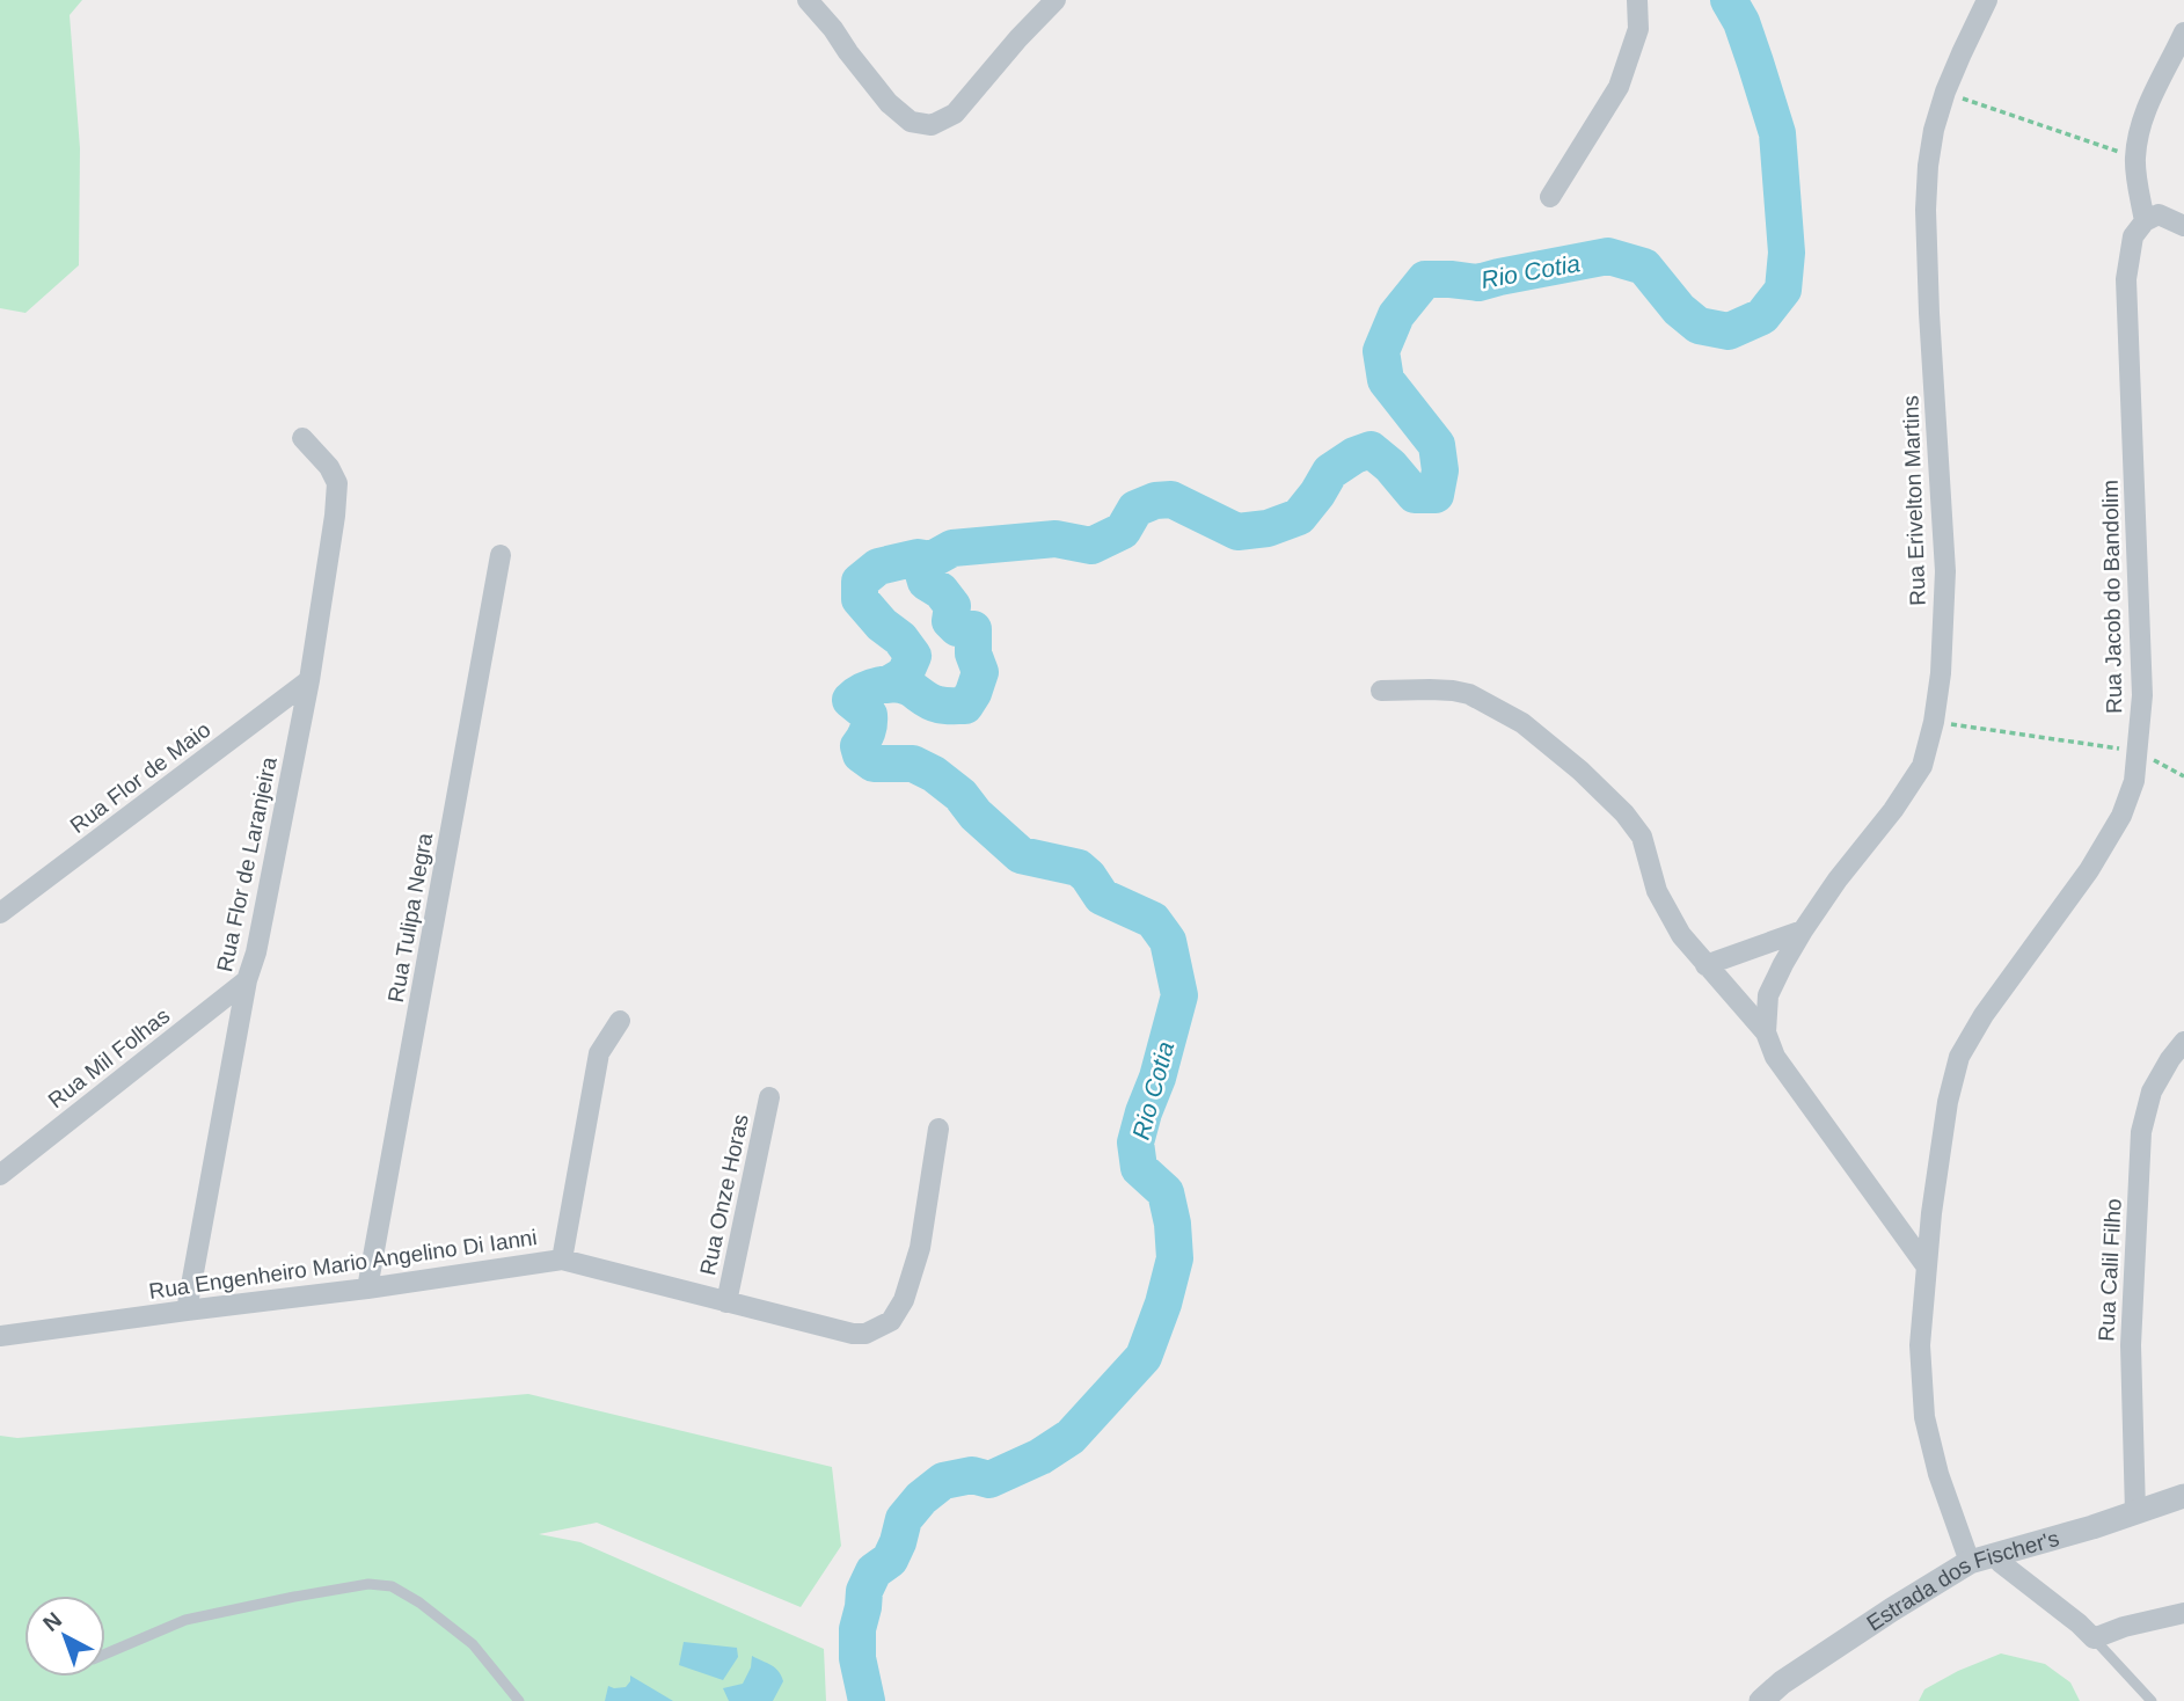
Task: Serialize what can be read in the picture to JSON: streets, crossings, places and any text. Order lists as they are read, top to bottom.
{
  "streets": {
    "street": [
      "Rua Erivelton Martins",
      "Rua Jacob do Bandolim",
      "Rua Flor de Maio",
      "Rua Flor de Laranjeira",
      "Rua Tulipa Negra",
      "Rua Mil Folhas",
      "Rua Onze Horas",
      "Rua Engenheiro Mario Angelino Di Ianni",
      "Rua Calil Filho",
      "Estrada dos Fischer's"
    ]
  },
  "crossings": [
    ["Rua Jacob do Bandolim", "Estrada dos Fischer's"],
    ["Rua Flor de Maio", "Rua Flor de Laranjeira"],
    ["Rua Flor de Laranjeira", "Rua Mil Folhas"],
    ["Rua Flor de Laranjeira", "Rua Engenheiro Mario Angelino Di Ianni"],
    ["Rua Tulipa Negra", "Rua Engenheiro Mario Angelino Di Ianni"],
    ["Rua Onze Horas", "Rua Engenheiro Mario Angelino Di Ianni"],
    ["Rua Calil Filho", "Estrada dos Fischer's"]
  ],
  "water": ["Rio Cotia"],
  "north": "top left"
}
